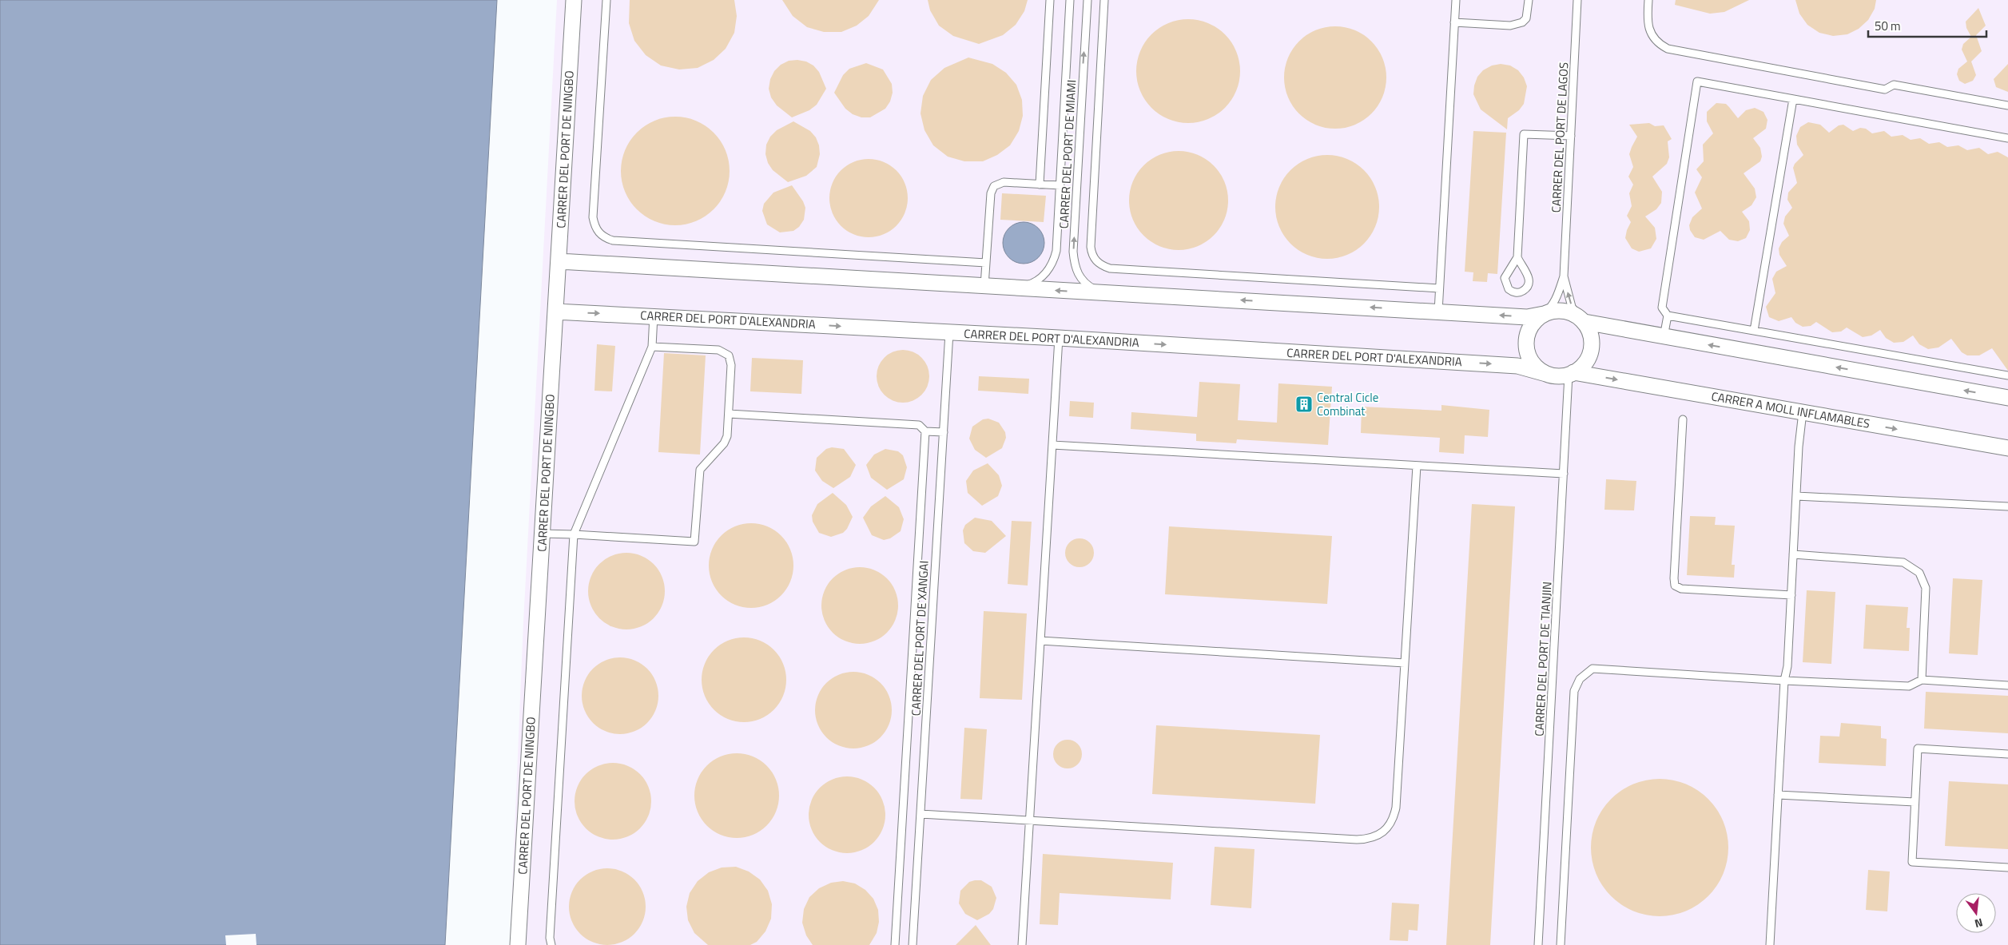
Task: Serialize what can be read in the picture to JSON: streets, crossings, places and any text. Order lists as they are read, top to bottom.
{
  "streets": {
    "street": ["CARRER DEL PORT DE NINGBO", "CARRER DEL PORT D'ALEXANDRIA", "CARRER A MOLL INFLAMABLES"],
    "lane": [
      "CARRER DEL PORT DE LAGOS",
      "CARRER DEL PORT DE MIAMI",
      "CARRER DEL PORT DE XANGAI",
      "CARRER DEL PORT DE TIANJIN"
    ]
  },
  "crossings": [
    ["CARRER DEL PORT DE NINGBO", "CARRER DEL PORT D'ALEXANDRIA"],
    ["CARRER DEL PORT D'ALEXANDRIA", "CARRER A MOLL INFLAMABLES"],
    ["CARRER DEL PORT D'ALEXANDRIA", "CARRER DEL PORT DE XANGAI"],
    ["CARRER DEL PORT D'ALEXANDRIA", "CARRER DEL PORT DE TIANJIN"],
    ["CARRER A MOLL INFLAMABLES", "CARRER DEL PORT DE TIANJIN"]
  ],
  "places": {
    "building": ["Central Cicle Combinat"]
  },
  "scale_bar": "50 m",
  "north": "bottom"
}
